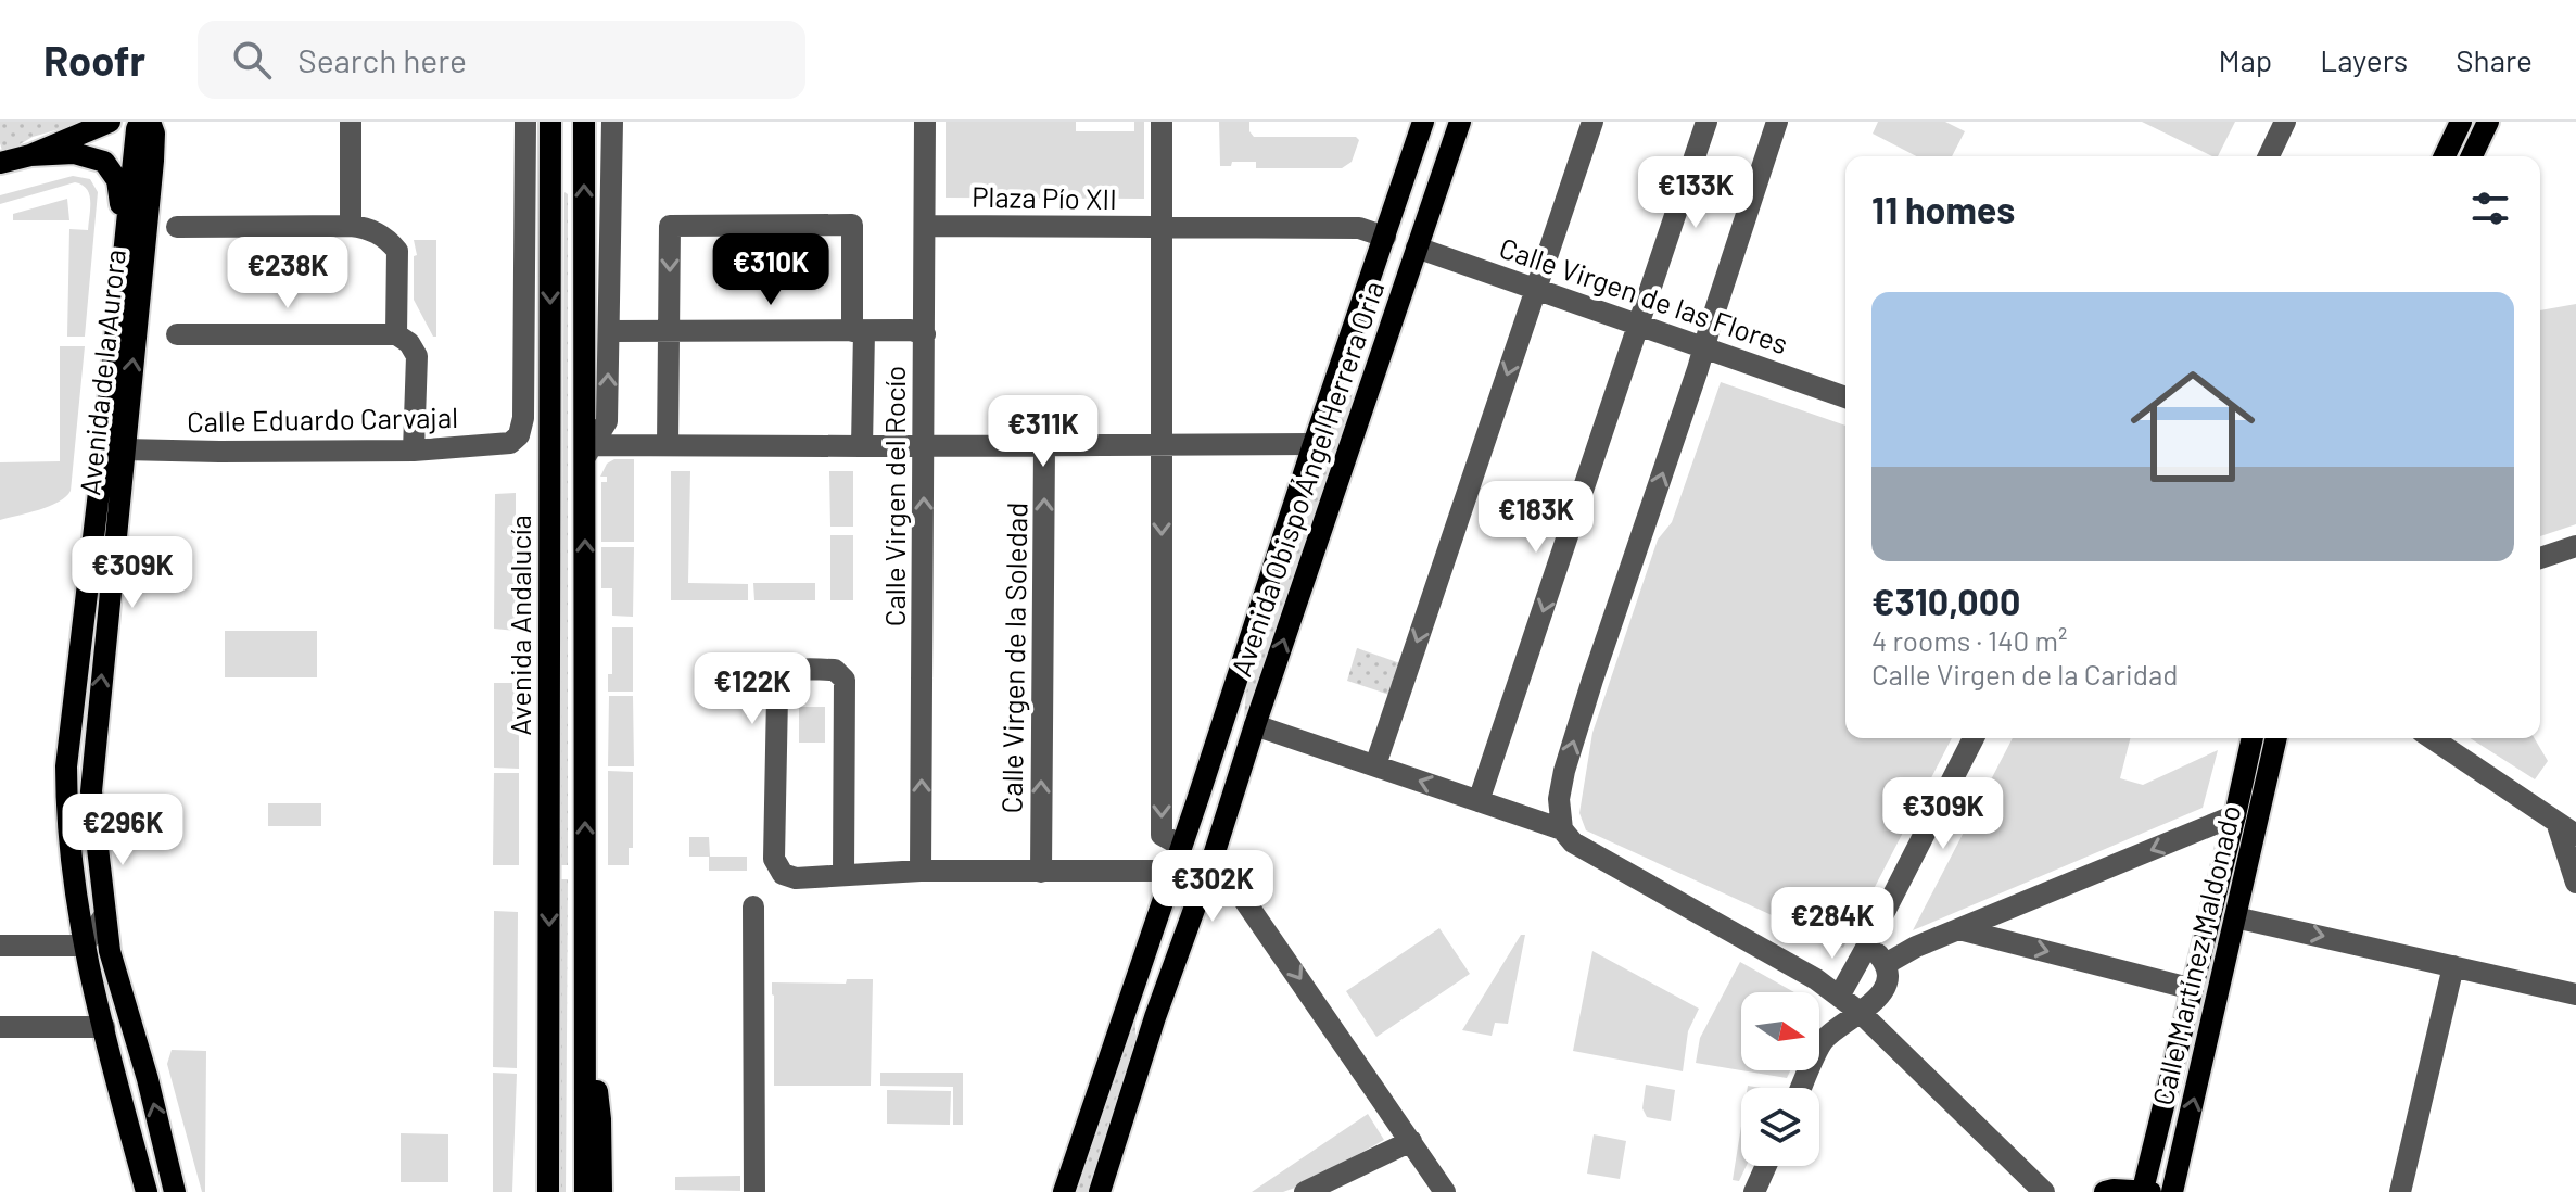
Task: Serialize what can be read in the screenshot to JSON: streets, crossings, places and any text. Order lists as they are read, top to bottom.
{
  "streets": {
    "main road": [
      "Avenida de la Aurora",
      "Avenida Obispo Ángel Herrera Oria",
      "Avenida Andalucía",
      "Calle Martínez Maldonado"
    ],
    "street": [
      "Plaza Pío XII",
      "Calle Virgen de las Flores",
      "Calle Eduardo Carvajal",
      "Calle Virgen del Rocío",
      "Calle Virgen de la Soledad"
    ]
  },
  "crossings": [
    ["Plaza Pío XII", "Calle Virgen del Rocío"],
    ["Calle Virgen de las Flores", "Avenida Obispo Ángel Herrera Oria"],
    ["Avenida de la Aurora", "Calle Eduardo Carvajal"]
  ],
  "one_way": ["Calle Virgen del Rocío"],
  "north": "right",
  "page": {
    "header": "Roofr",
    "search": "Search here",
    "nav": ["Map", "Layers", "Share"],
    "price": [
      "€133K",
      "€310K",
      "€238K",
      "€311K",
      "€183K",
      "€309K",
      "€122K",
      "€309K",
      "€296K",
      "€302K",
      "€284K"
    ],
    "heading": "11 homes",
    "list": [
      {
        "name": "€310,000",
        "note": "4 rooms · 140 m² · Calle Virgen de la Caridad"
      }
    ]
  }
}
